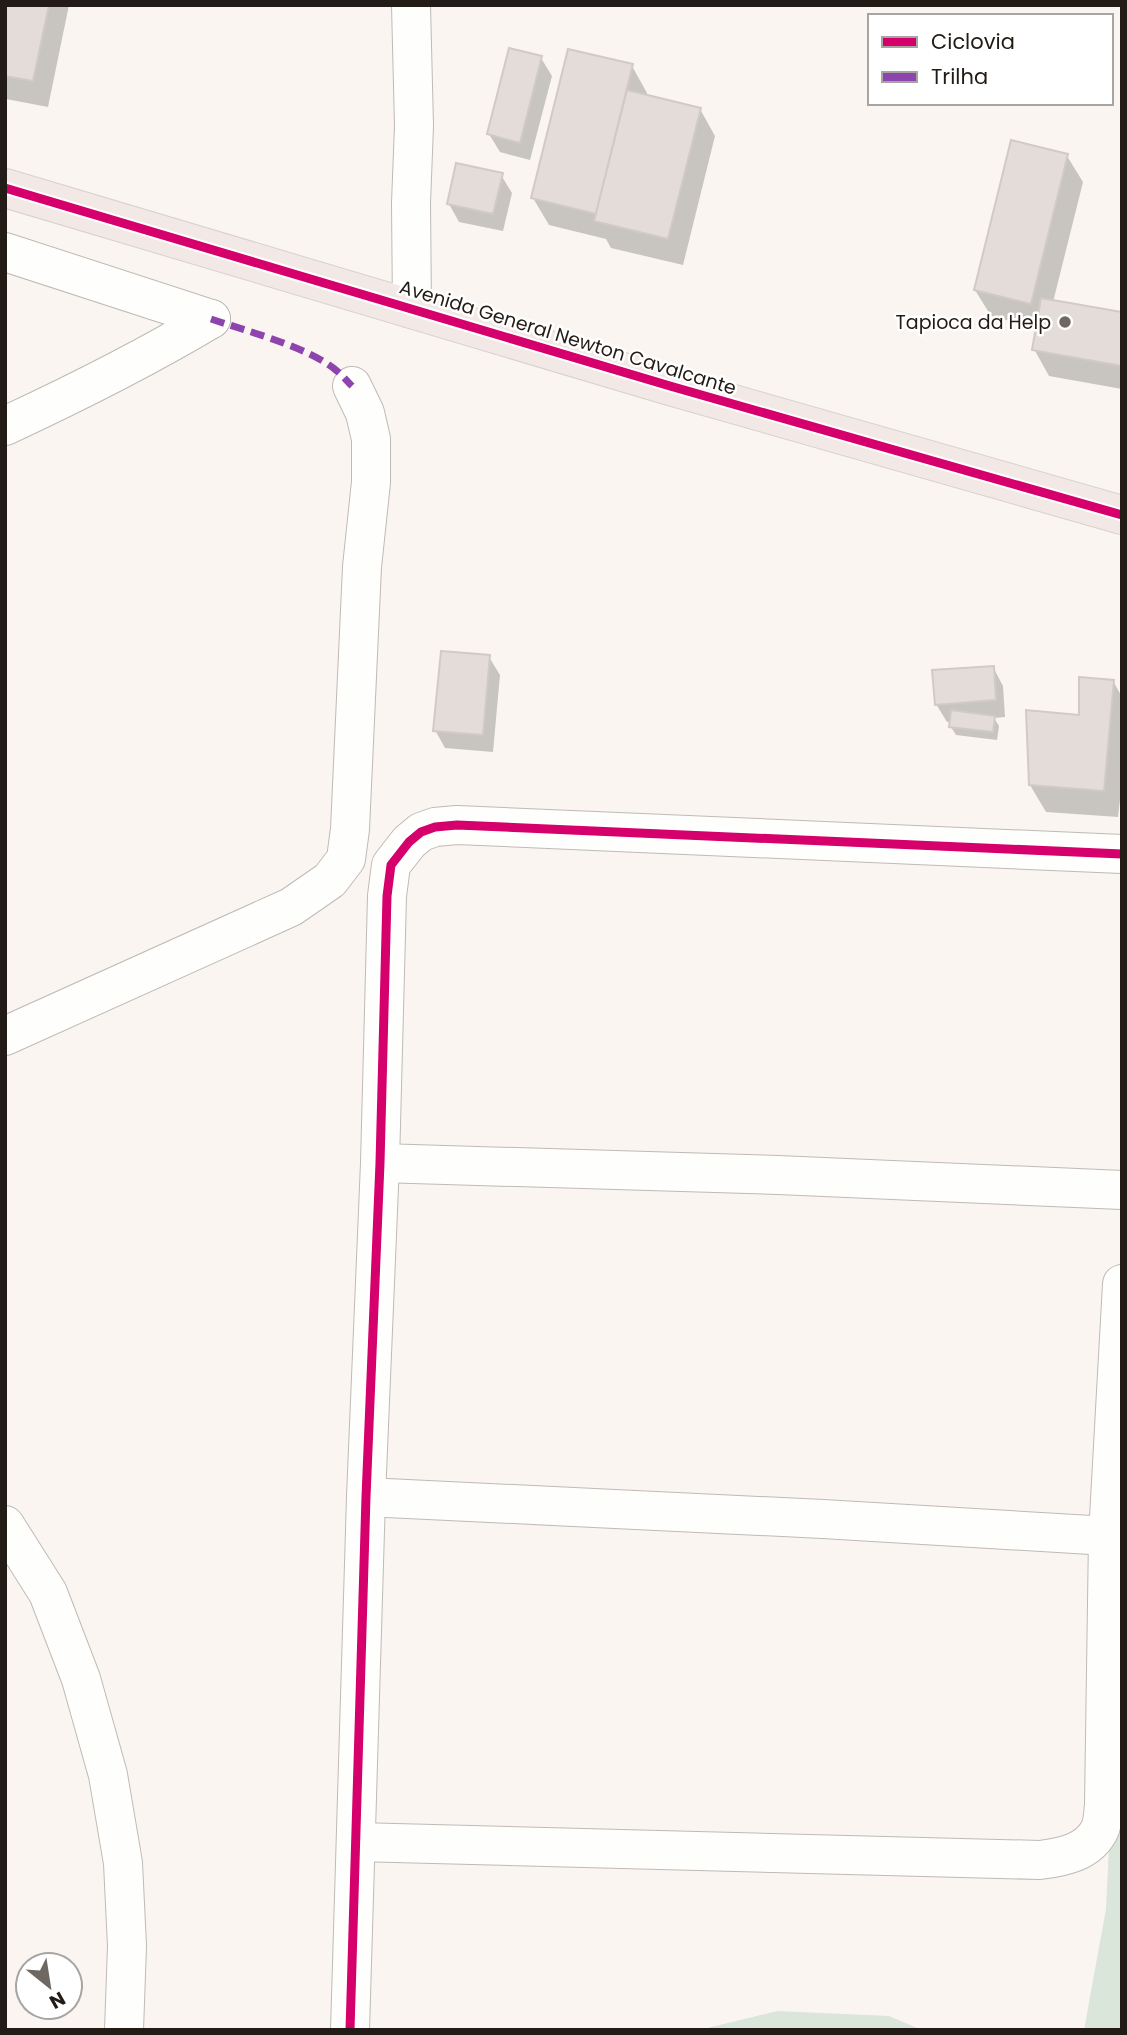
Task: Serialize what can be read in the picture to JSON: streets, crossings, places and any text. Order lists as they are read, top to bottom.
{
  "streets": {
    "main road": ["Avenida General Newton Cavalcante"]
  },
  "places": ["Tapioca da Help"],
  "legend": ["Ciclovia", "Trilha"],
  "north": "bottom right"
}
